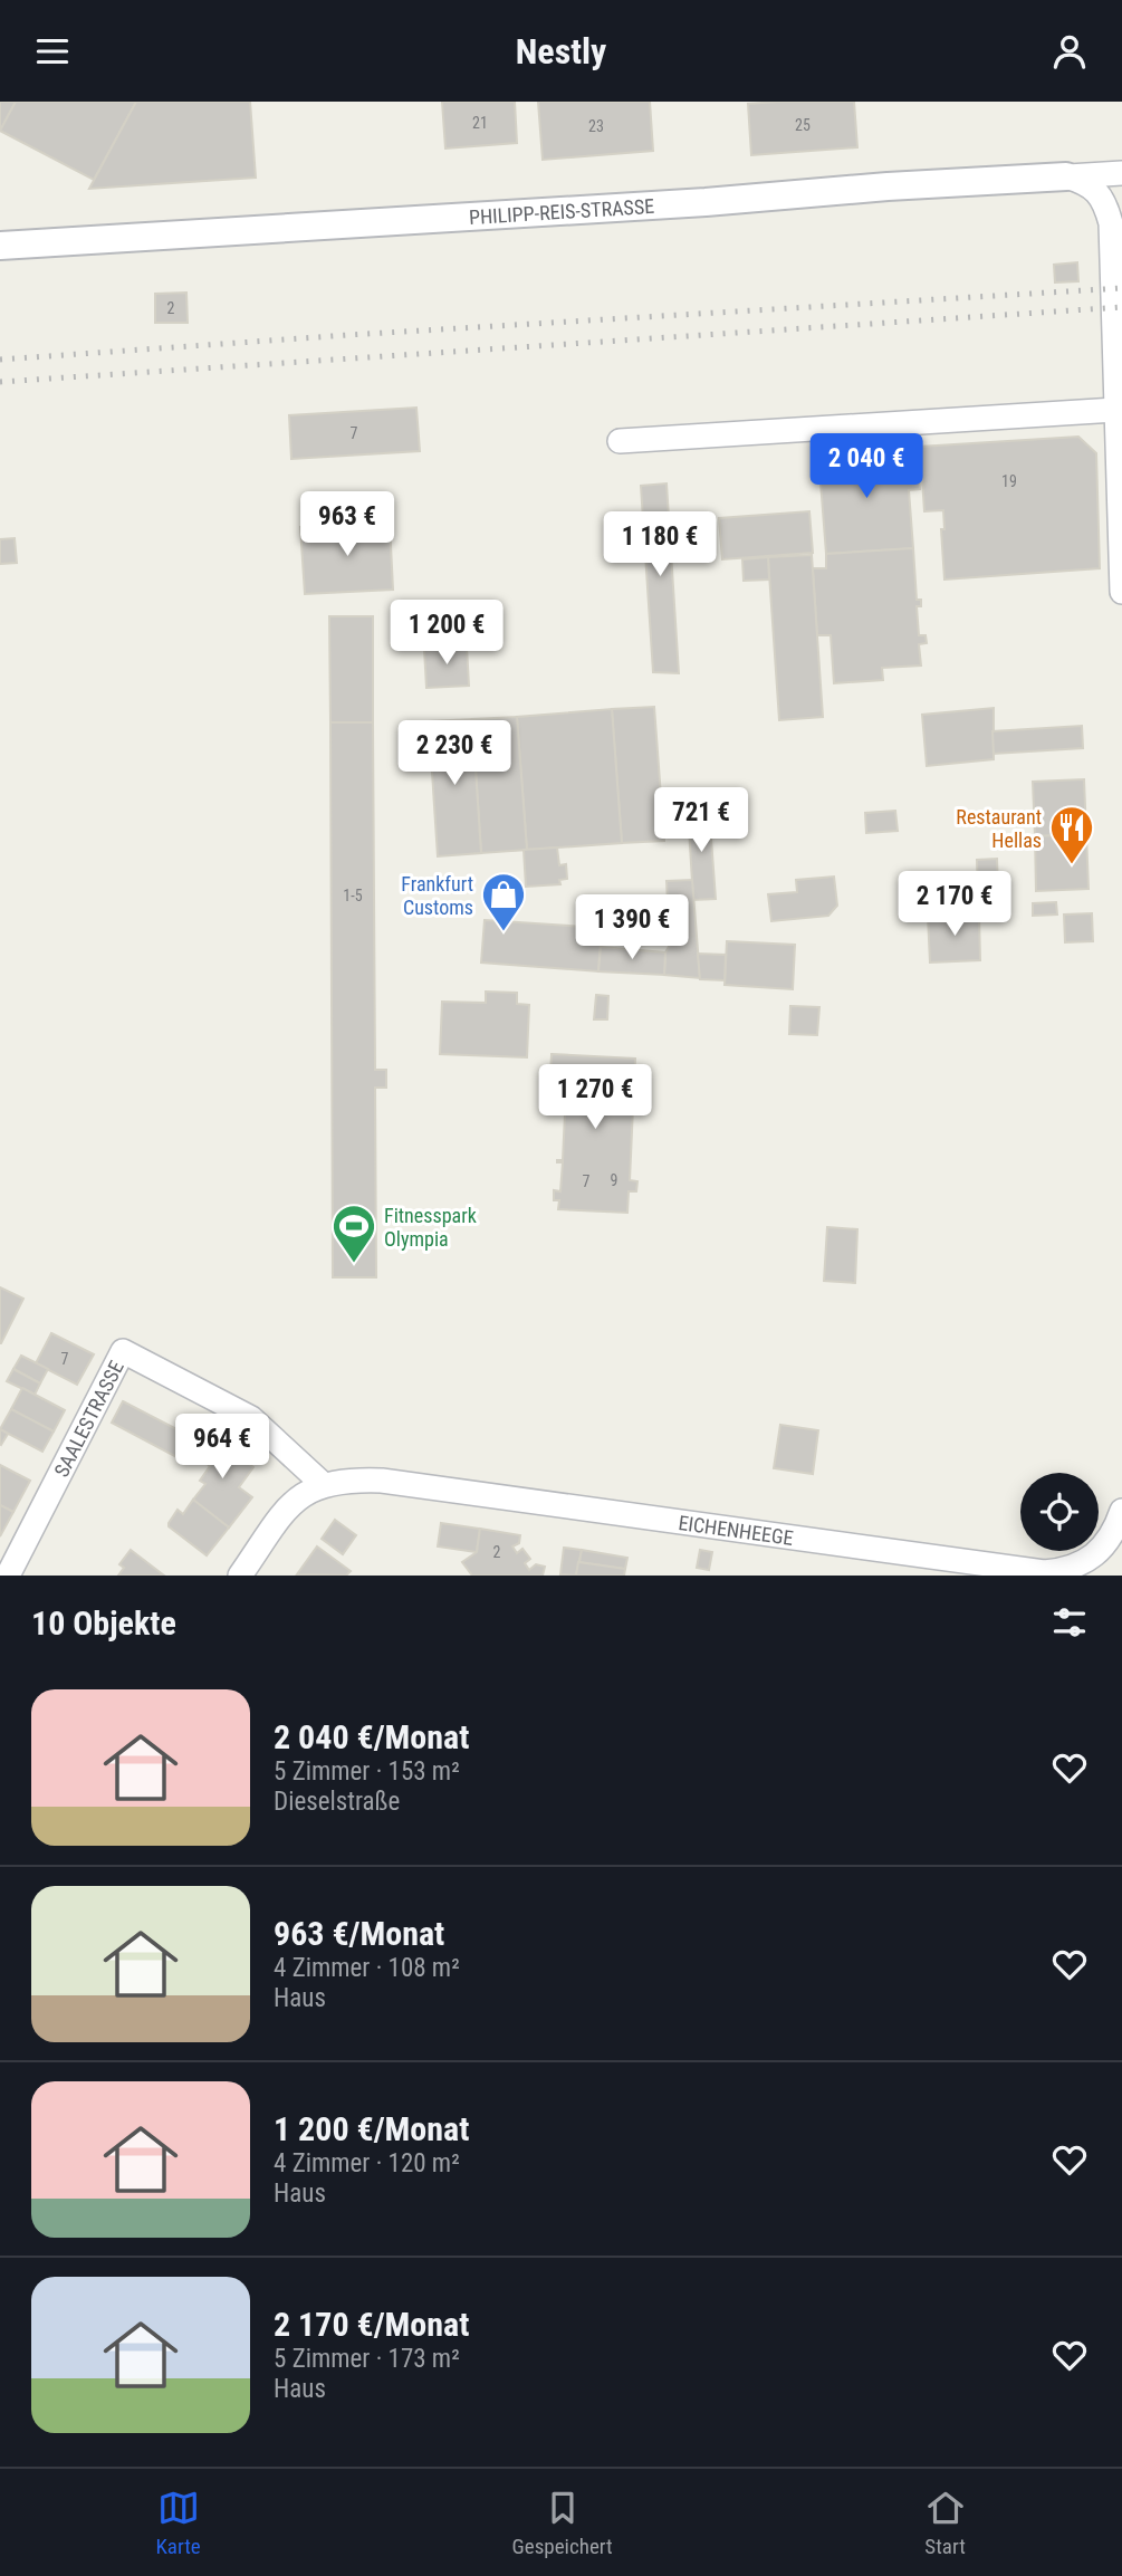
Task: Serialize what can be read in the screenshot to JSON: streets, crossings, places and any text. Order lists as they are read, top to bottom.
{
  "streets": {
    "street": ["PHILIPP-REIS-STRASSE", "SAALESTRASSE", "EICHENHEEGE"]
  },
  "crossings": [
    ["SAALESTRASSE", "EICHENHEEGE"]
  ],
  "places": {
    "restaurant": ["Restaurant Hellas"],
    "shop": ["Frankfurt Customs"],
    "sports": ["Fitnesspark Olympia"]
  },
  "house_numbers": [
    "21",
    "25",
    "23",
    "2",
    "7",
    "19",
    "1-5",
    "9",
    "7",
    "7",
    "2"
  ],
  "page": {
    "header": "Nestly",
    "price": [
      "2 040 €",
      "963 €",
      "1 180 €",
      "1 200 €",
      "2 230 €",
      "721 €",
      "2 170 €",
      "1 390 €",
      "1 270 €",
      "964 €"
    ],
    "heading": "10 Objekte",
    "list": [
      {
        "name": "2 040 €/Monat",
        "note": "5 Zimmer · 153 m² · Dieselstraße"
      },
      {
        "name": "963 €/Monat",
        "note": "4 Zimmer · 108 m² · Haus"
      },
      {
        "name": "1 200 €/Monat",
        "note": "4 Zimmer · 120 m² · Haus"
      },
      {
        "name": "2 170 €/Monat",
        "note": "5 Zimmer · 173 m² · Haus"
      }
    ],
    "tabs": ["Karte", "Gespeichert", "Start"]
  }
}
